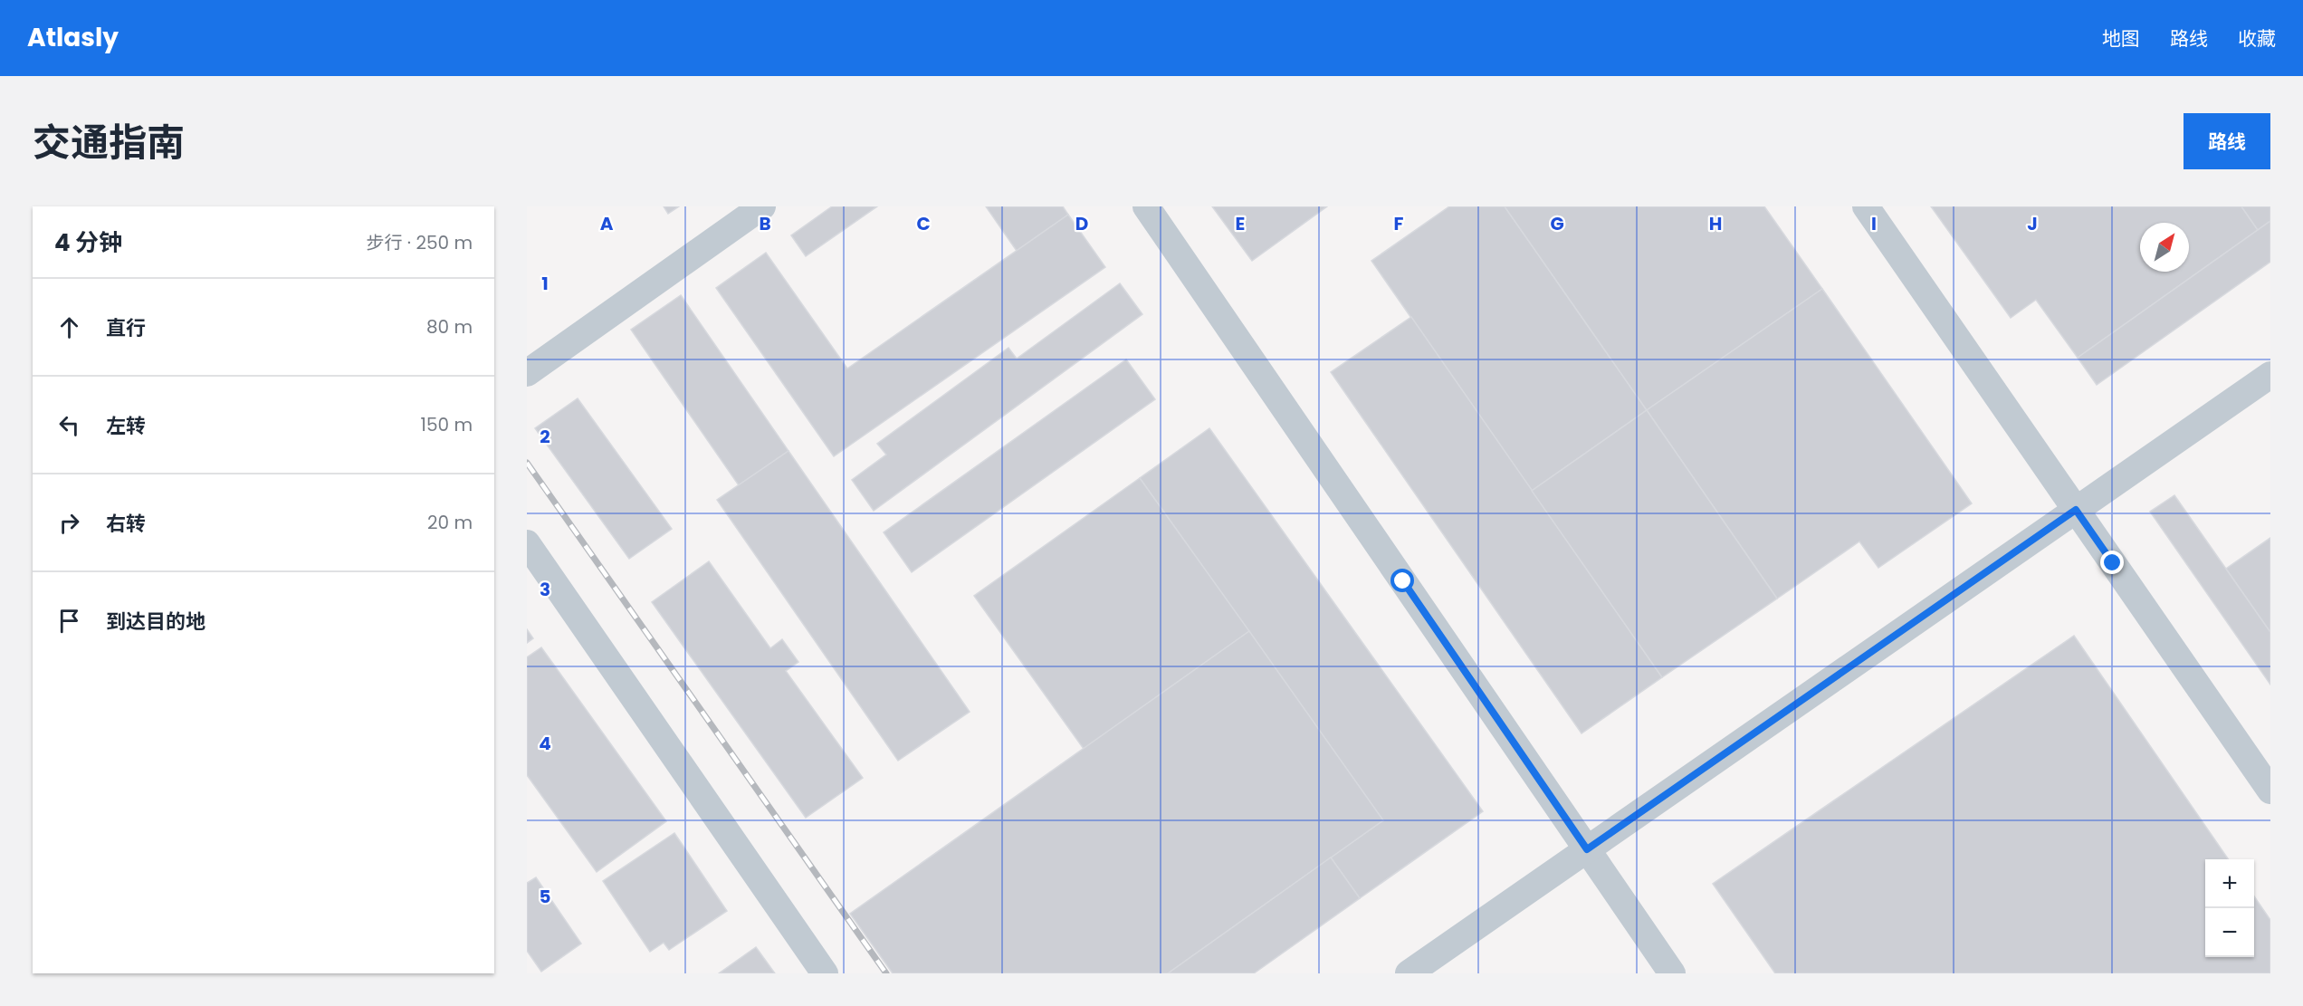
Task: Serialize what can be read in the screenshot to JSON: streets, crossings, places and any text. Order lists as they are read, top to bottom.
{
  "north": "top right",
  "page": {
    "header": "Atlasly",
    "nav": ["地图", "路线", "收藏"],
    "title": "交通指南",
    "buttons": "路线",
    "heading": ["4 分钟", "步行 · 250 m"],
    "list": [
      ["直行", "80 m"],
      ["左转", "150 m"],
      ["右转", "20 m"],
      "到达目的地"
    ],
    "map_buttons": ["+", "−"]
  },
  "grid": {
    "columns": [
      "A",
      "B",
      "C",
      "D",
      "E",
      "F",
      "G",
      "H",
      "I",
      "J"
    ],
    "rows": [
      "1",
      "2",
      "3",
      "4",
      "5"
    ]
  }
}
